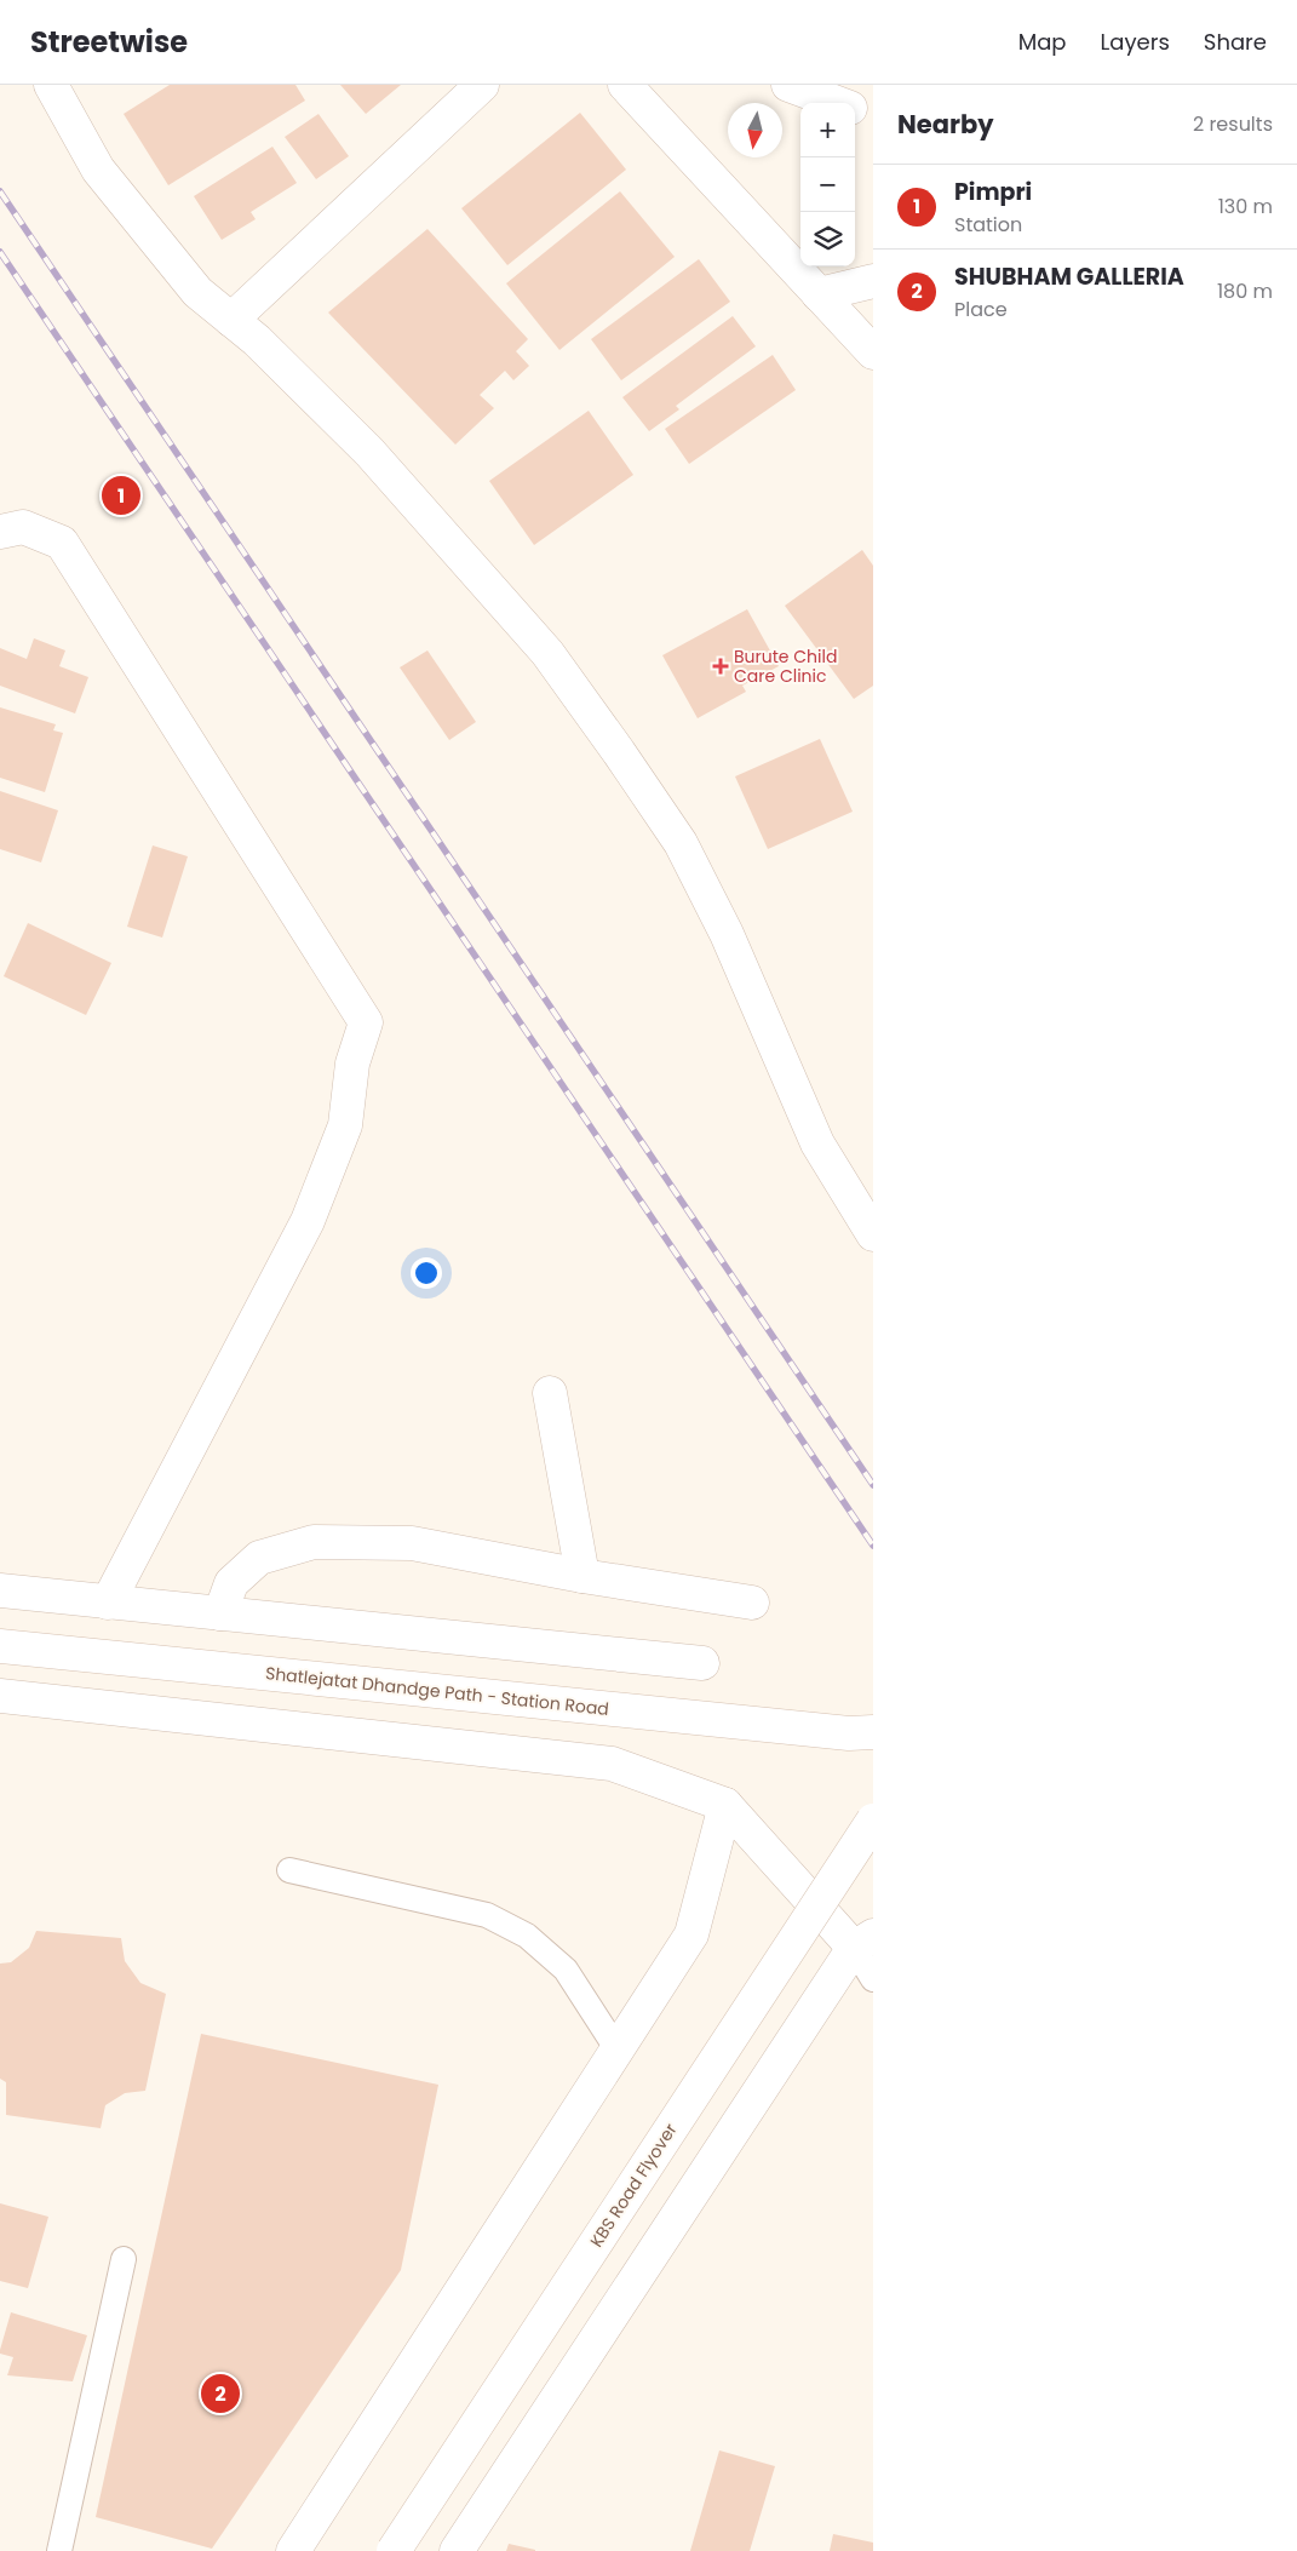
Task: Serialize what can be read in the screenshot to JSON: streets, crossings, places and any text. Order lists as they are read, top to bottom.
{
  "streets": {
    "street": ["Shatlejatat Dhandge Path - Station Road", "KBS Road Flyover"]
  },
  "places": {
    "health": ["Burute Child Care Clinic"]
  },
  "north": "bottom",
  "page": {
    "header": "Streetwise",
    "nav": ["Map", "Layers", "Share"],
    "heading": ["Nearby", "2 results"],
    "map_buttons": ["+", "−"],
    "list": [
      {
        "mark": "1",
        "name": "Pimpri",
        "note": "Station",
        "value": "130 m"
      },
      {
        "mark": "2",
        "name": "SHUBHAM GALLERIA",
        "note": "Place",
        "value": "180 m"
      }
    ],
    "pins": ["1", "2"]
  }
}
